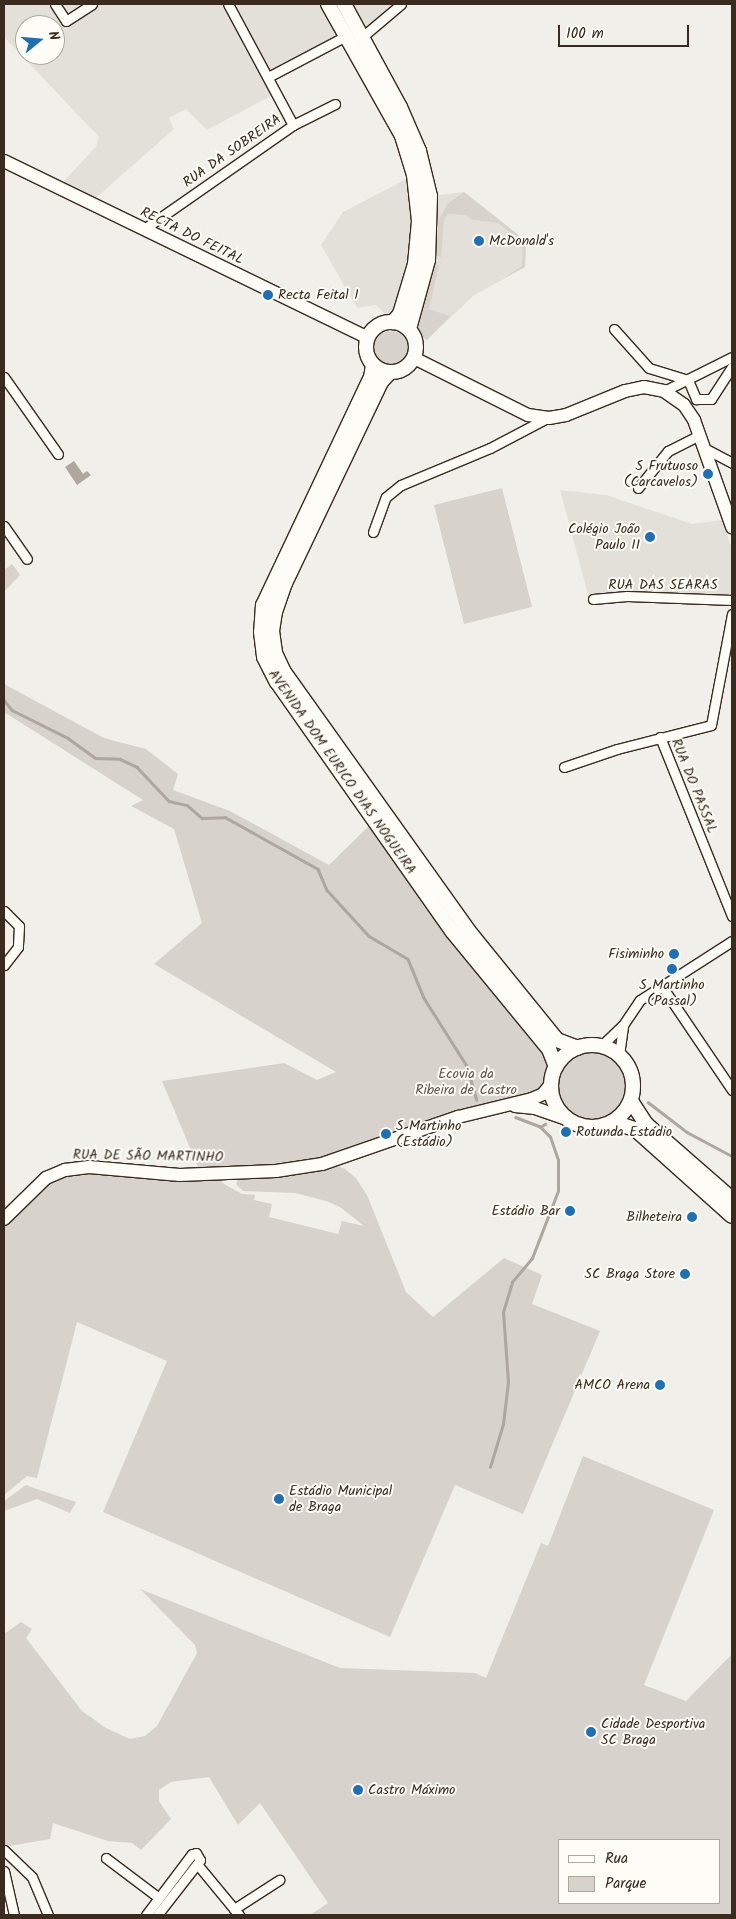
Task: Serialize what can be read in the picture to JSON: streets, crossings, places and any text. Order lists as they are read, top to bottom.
{
  "streets": {
    "main road": ["AVENIDA DOM EURICO DIAS NOGUEIRA"],
    "street": [
      "RUA DA SOBREIRA",
      "RECTA DO FEITAL",
      "RUA DAS SEARAS",
      "RUA DO PASSAL",
      "RUA DE SÃO MARTINHO"
    ]
  },
  "crossings": [
    ["RUA DA SOBREIRA", "RECTA DO FEITAL"],
    ["RECTA DO FEITAL", "AVENIDA DOM EURICO DIAS NOGUEIRA"],
    ["AVENIDA DOM EURICO DIAS NOGUEIRA", "RUA DE SÃO MARTINHO"]
  ],
  "parks": ["Ecovia da Ribeira de Castro"],
  "places": [
    "McDonald's",
    "Recta Feital I",
    "S Frutuoso (Carcavelos)",
    "Colégio João Paulo II",
    "Fisiminho",
    "S Martinho (Passal)",
    "Rotunda Estádio",
    "S Martinho (Estádio)",
    "Estádio Bar",
    "Bilheteira",
    "SC Braga Store",
    "AMCO Arena",
    "Estádio Municipal de Braga",
    "Cidade Desportiva SC Braga",
    "Castro Máximo"
  ],
  "legend": ["Rua", "Parque"],
  "scale_bar": "100 m",
  "north": "right"
}
